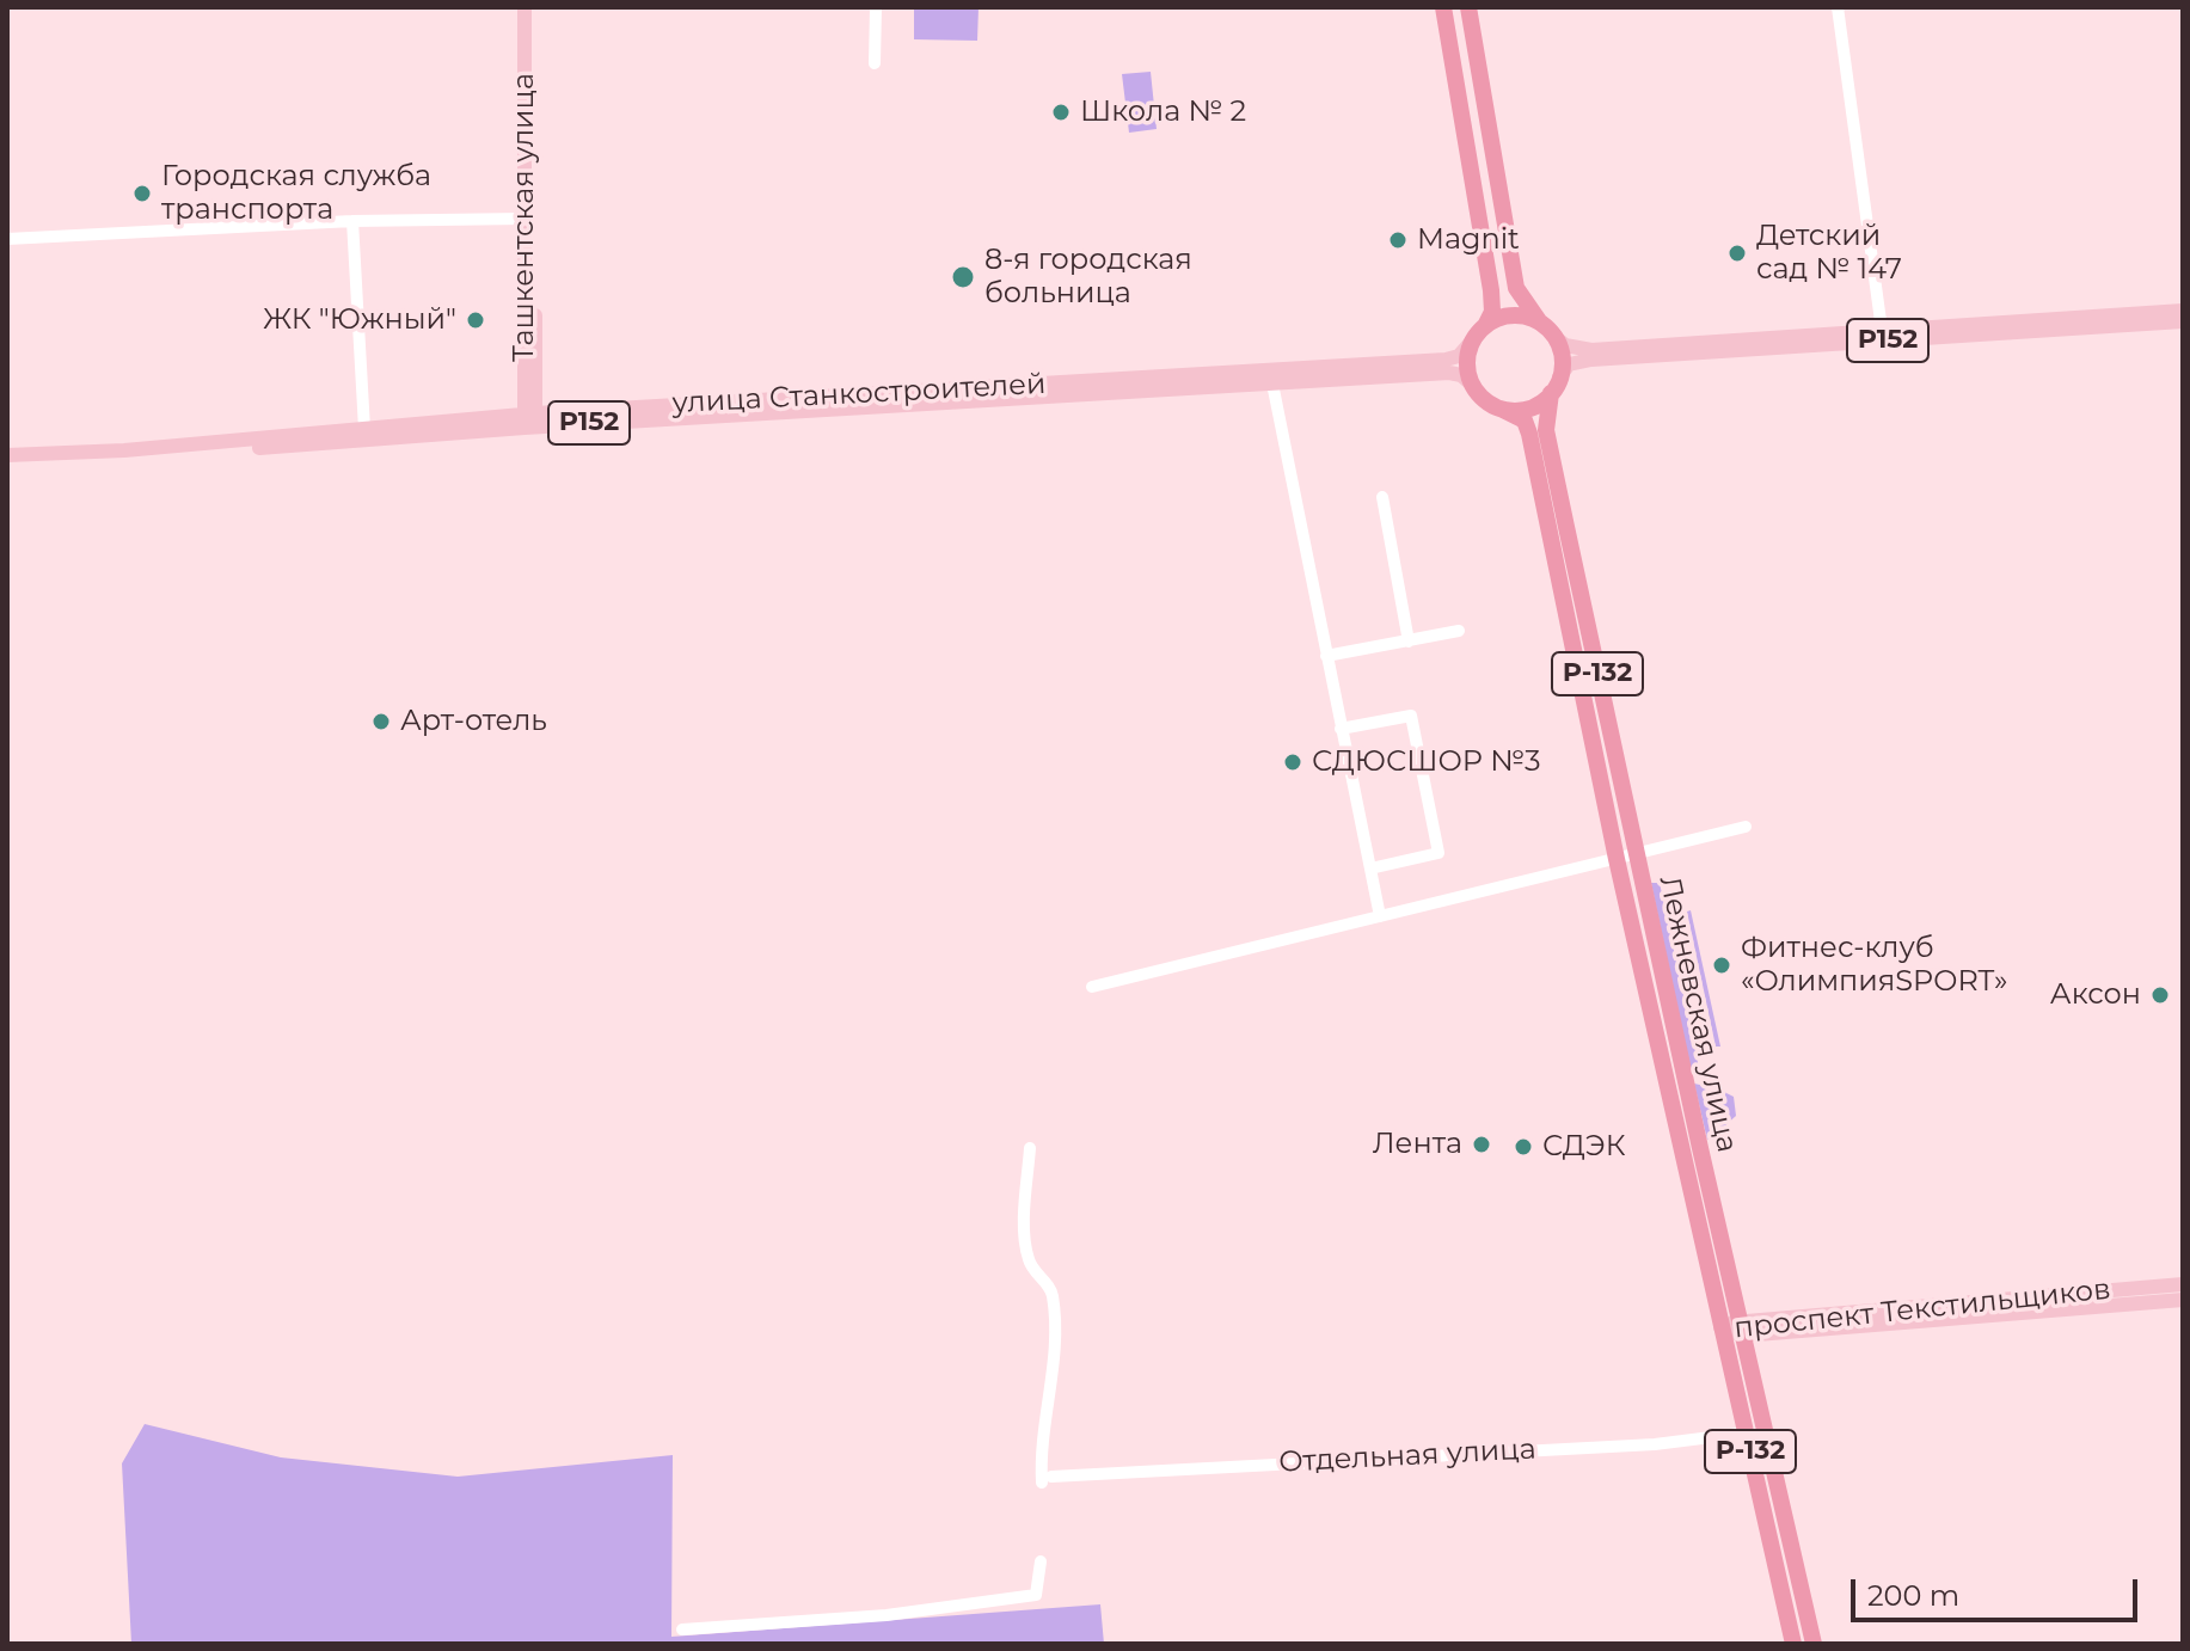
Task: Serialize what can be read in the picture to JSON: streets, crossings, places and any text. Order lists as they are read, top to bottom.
{
  "streets": {
    "highway": ["Р-132", "Лежневская улица"],
    "main road": [
      "Ташкентская улица",
      "Р152",
      "улица Станкостроителей",
      "проспект Текстильщиков"
    ],
    "street": ["Отдельная улица"]
  },
  "crossings": [
    ["Ташкентская улица", "улица Станкостроителей"],
    ["Р152", "улица Станкостроителей"],
    ["Р152", "Лежневская улица"],
    ["улица Станкостроителей", "Лежневская улица"],
    ["Лежневская улица", "проспект Текстильщиков"],
    ["Лежневская улица", "Отдельная улица"]
  ],
  "places": [
    "Школа № 2",
    "Городская служба транспорта",
    "Magnit",
    "Детский сад № 147",
    "8-я городская больница",
    "ЖК \"Южный\"",
    "Арт-отель",
    "СДЮСШОР №3",
    "Фитнес-клуб «ОлимпияSPORT»",
    "Аксон",
    "Лента",
    "СДЭК"
  ],
  "scale_bar": "200 m"
}
